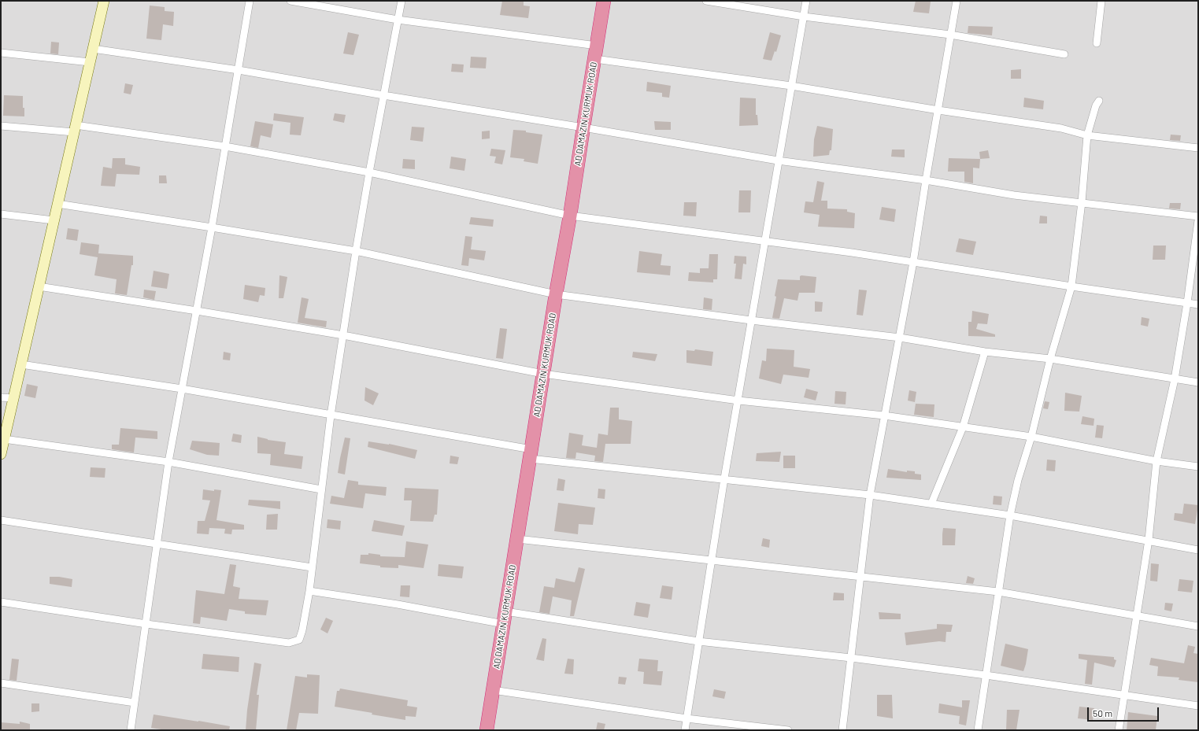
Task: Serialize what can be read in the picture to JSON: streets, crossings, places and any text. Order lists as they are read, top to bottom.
{
  "streets": {
    "highway": ["AD DAMAZIN KURMUK ROAD"]
  },
  "scale_bar": "50 m"
}
